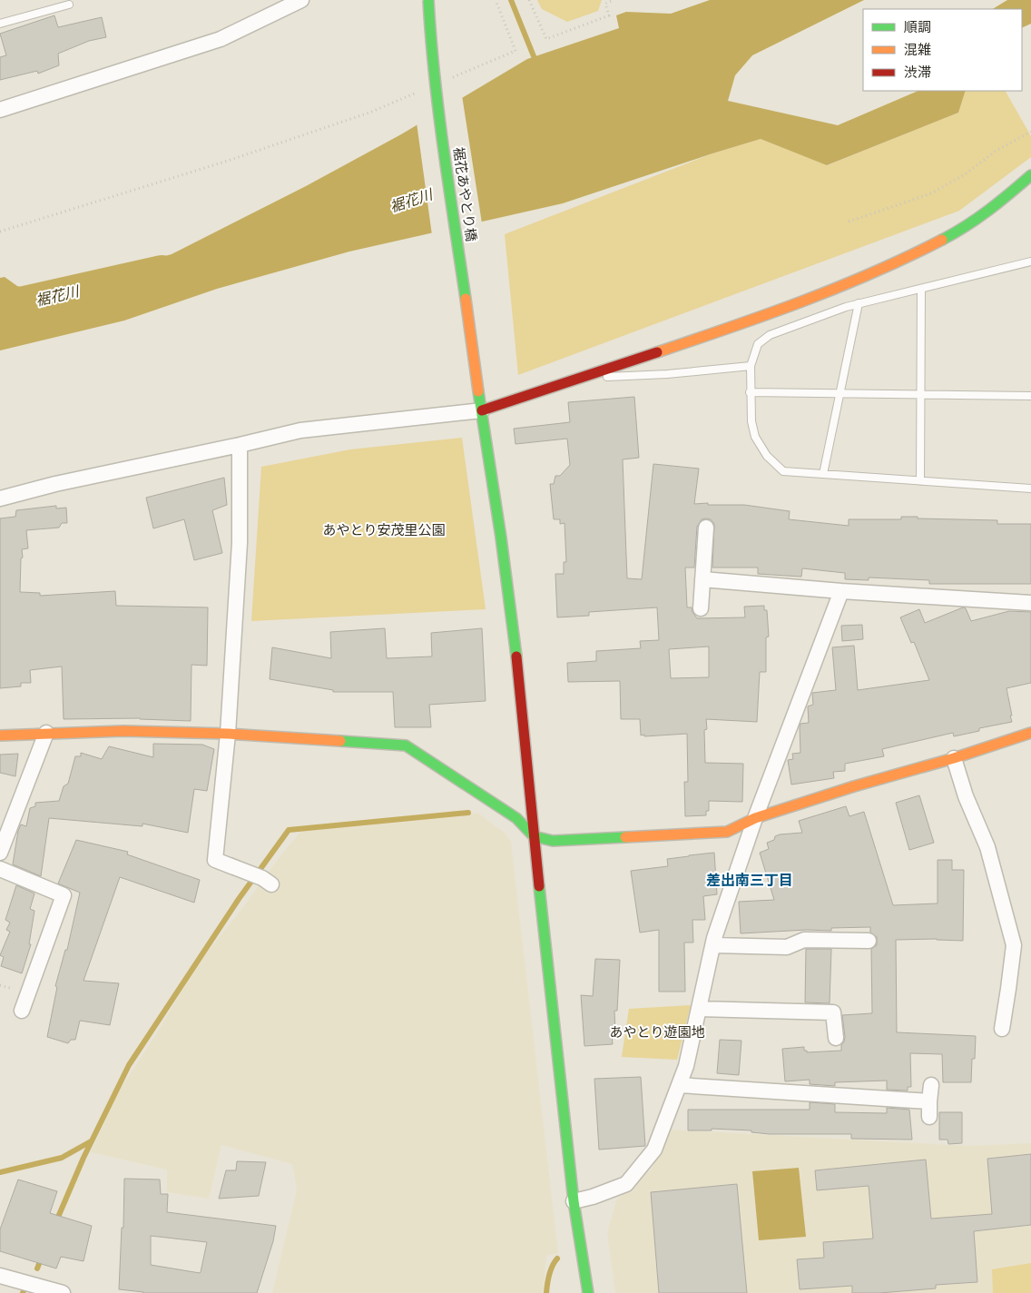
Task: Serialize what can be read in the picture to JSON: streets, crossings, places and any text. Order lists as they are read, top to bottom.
{
  "streets": {
    "street": ["裾花あやとり橋"]
  },
  "districts": ["差出南三丁目"],
  "water": ["裾花川"],
  "parks": ["あやとり安茂里公園", "あやとり遊園地"],
  "legend": ["順調", "混雑", "渋滞"]
}
